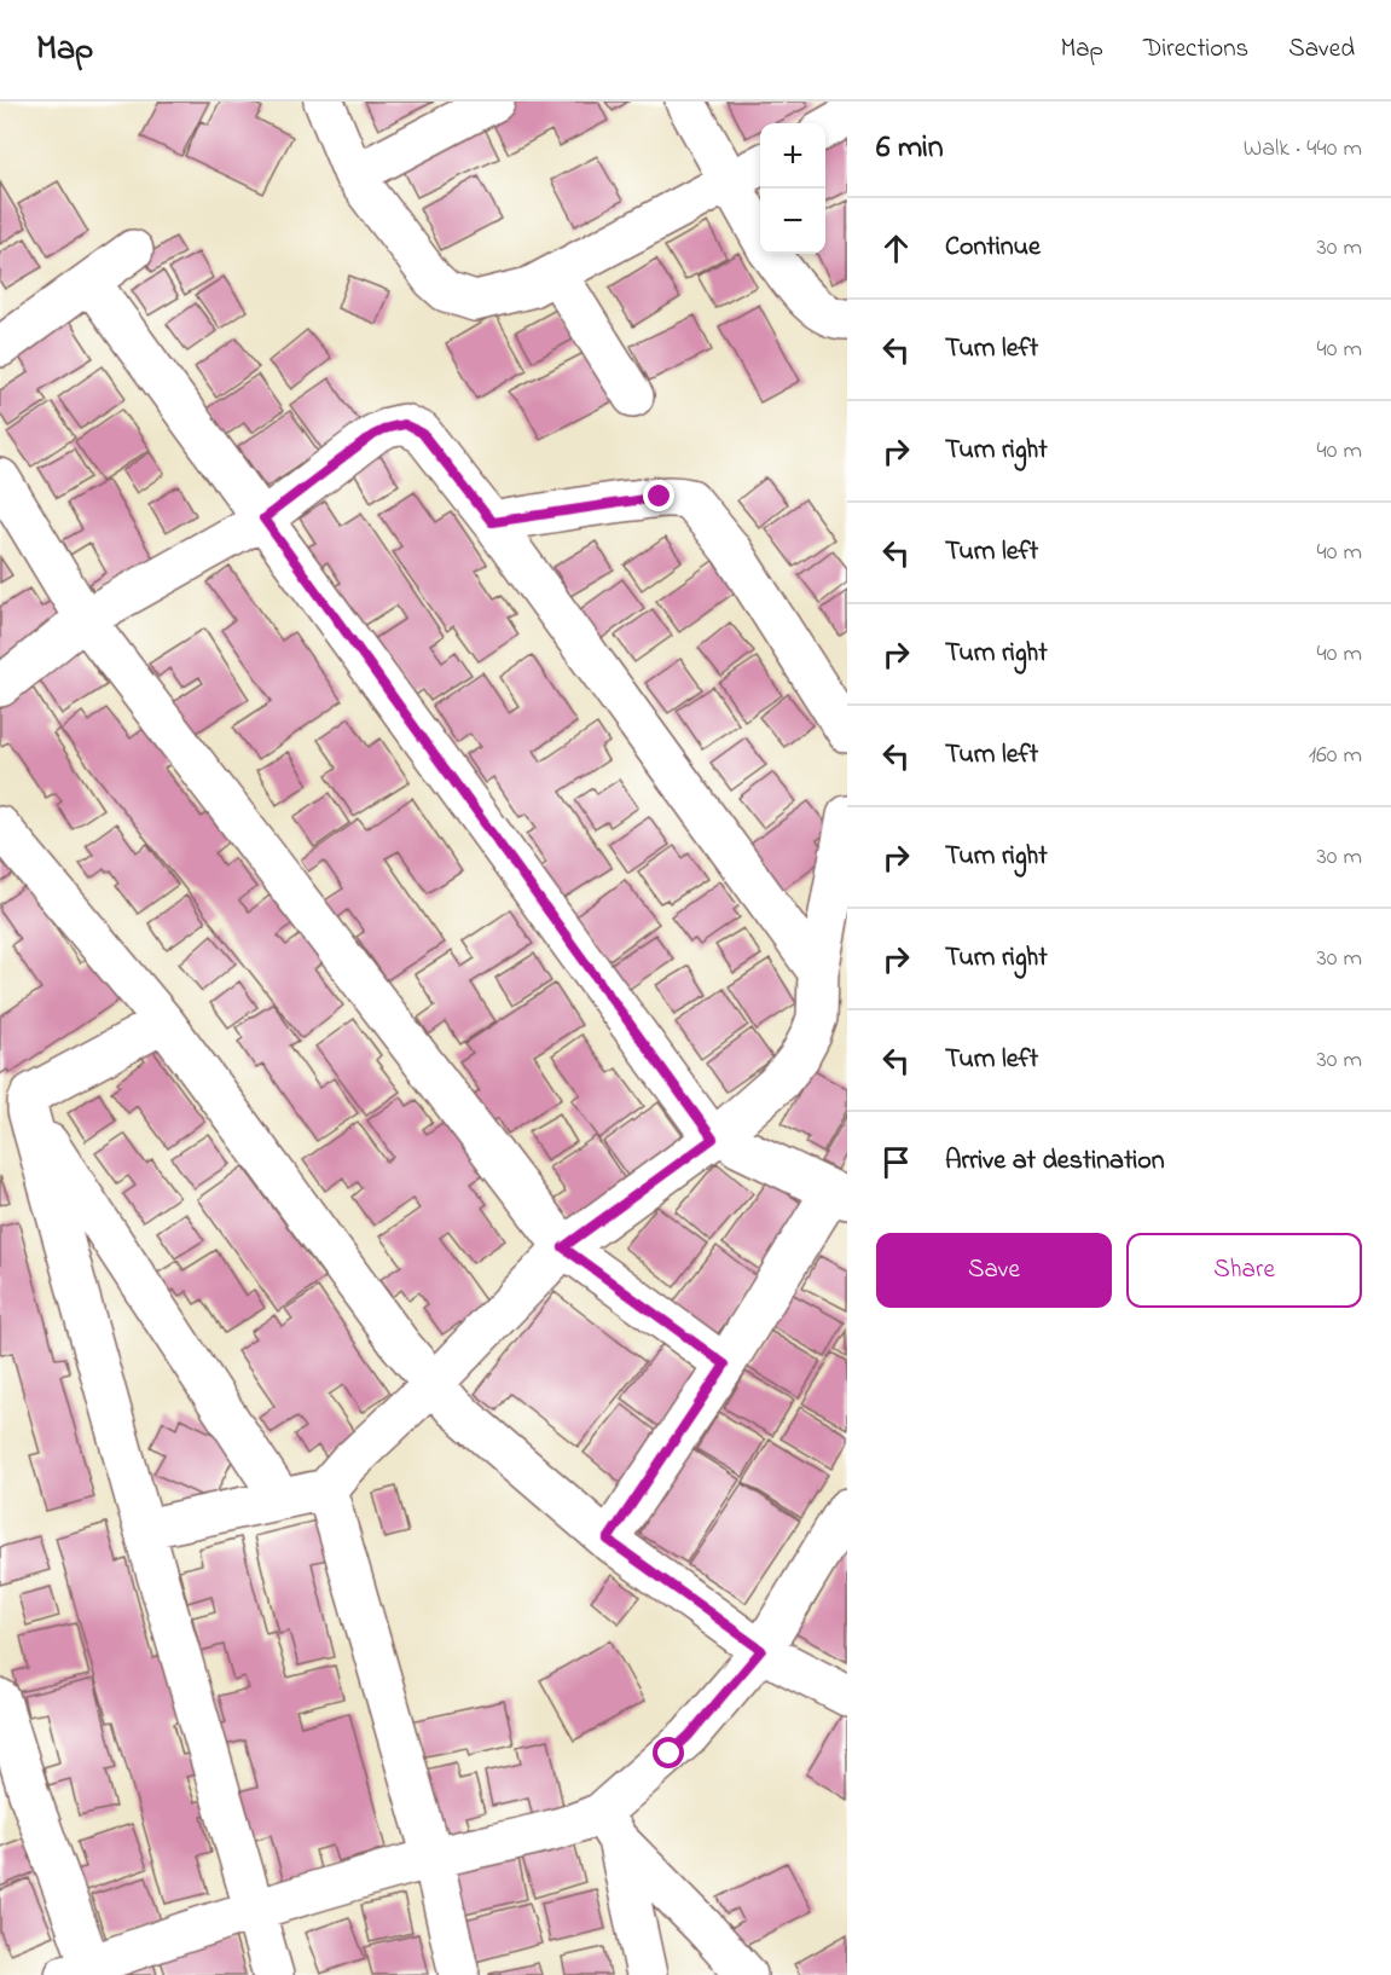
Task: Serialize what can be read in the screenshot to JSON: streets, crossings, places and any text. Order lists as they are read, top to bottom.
{
  "page": {
    "header": "Map",
    "nav": ["Map", "Directions", "Saved"],
    "heading": ["6 min", "Walk · 440 m"],
    "map_buttons": ["+", "−"],
    "list": [
      ["Continue", "30 m"],
      ["Turn left", "40 m"],
      ["Turn right", "40 m"],
      ["Turn left", "40 m"],
      ["Turn right", "40 m"],
      ["Turn left", "160 m"],
      ["Turn right", "30 m"],
      ["Turn right", "30 m"],
      ["Turn left", "30 m"],
      "Arrive at destination"
    ],
    "buttons": ["Save", "Share"]
  }
}
